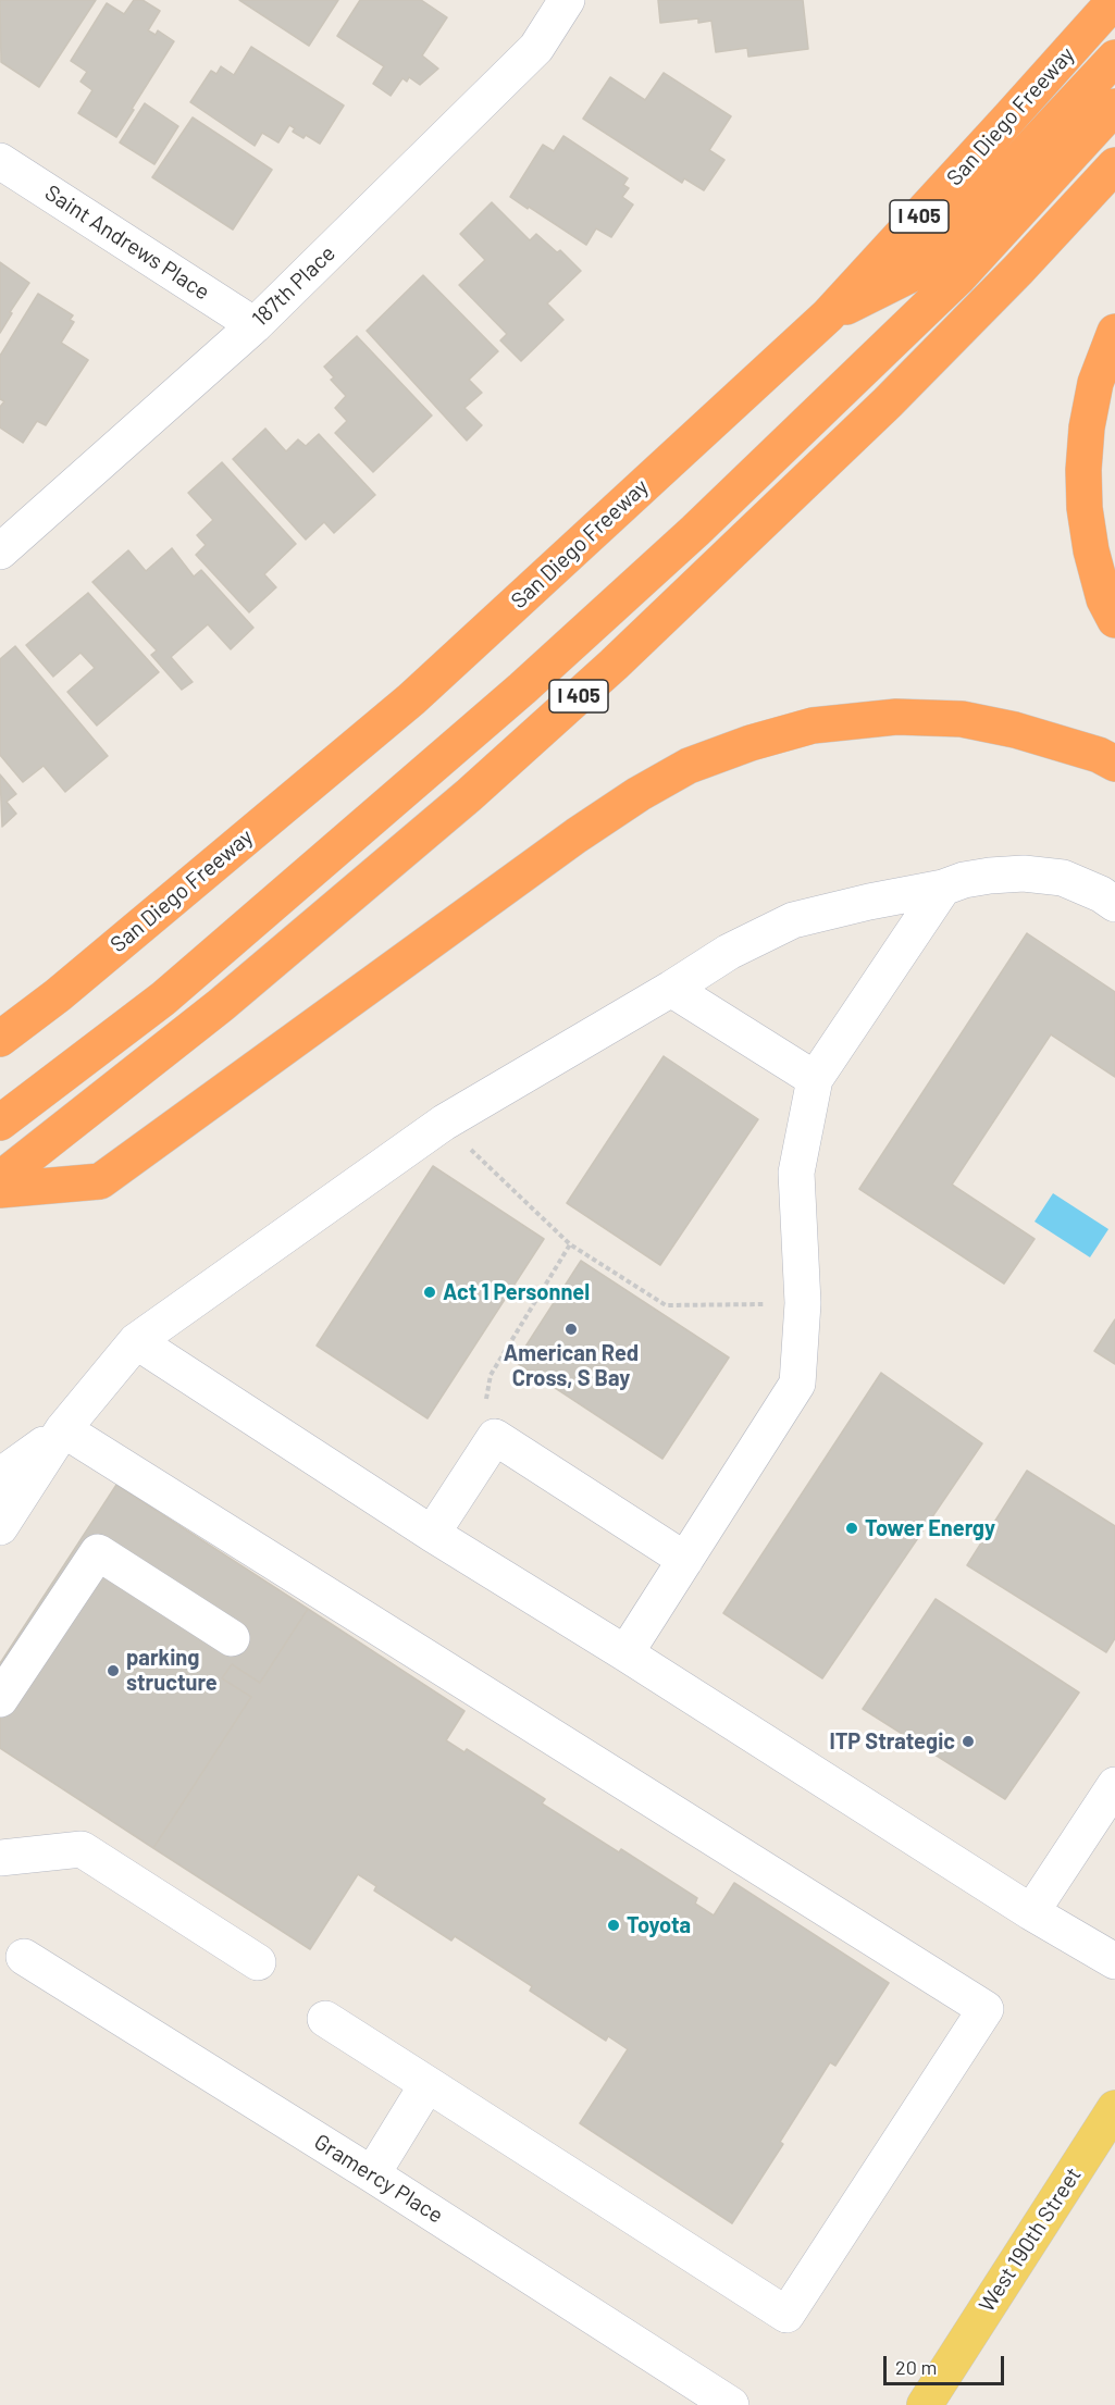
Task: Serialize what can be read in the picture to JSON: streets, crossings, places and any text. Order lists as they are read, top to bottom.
{
  "streets": {
    "highway": ["San Diego Freeway", "I 405"],
    "main road": ["West 190th Street"],
    "street": ["Saint Andrews Place", "187th Place", "Gramercy Place"]
  },
  "crossings": [
    ["Saint Andrews Place", "187th Place"]
  ],
  "places": [
    "Act 1 Personnel",
    "American Red Cross, S Bay",
    "Tower Energy",
    "parking structure",
    "ITP Strategic",
    "Toyota"
  ],
  "scale_bar": "20 m"
}
